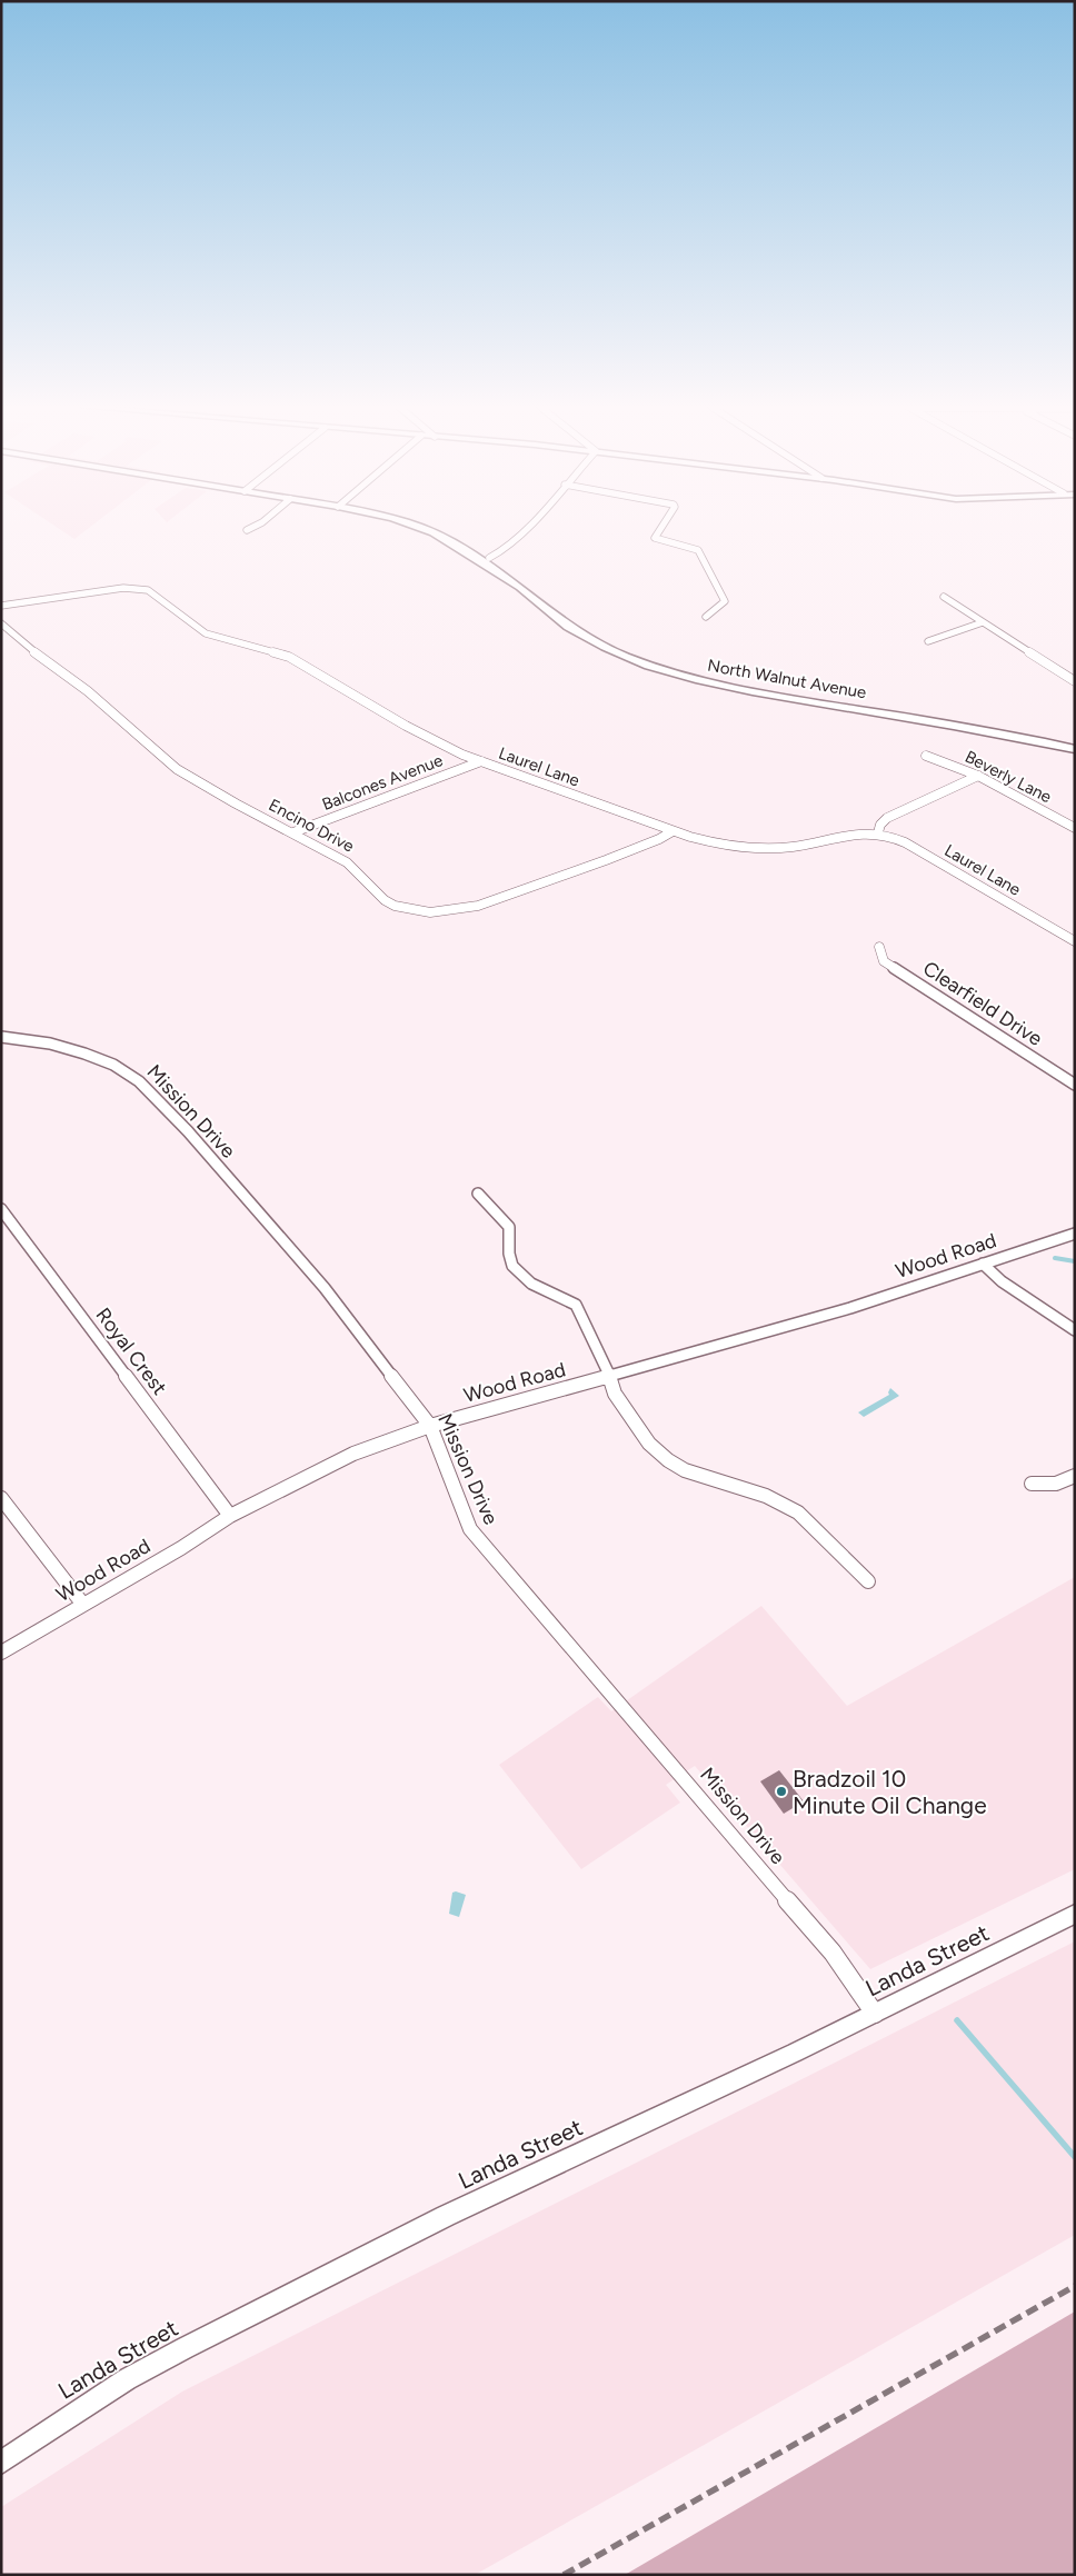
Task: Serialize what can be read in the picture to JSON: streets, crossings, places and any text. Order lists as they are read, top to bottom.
{
  "streets": {
    "main road": ["North Walnut Avenue"],
    "street": [
      "Laurel Lane",
      "Beverly Lane",
      "Balcones Avenue",
      "Encino Drive",
      "Clearfield Drive",
      "Mission Drive",
      "Wood Road",
      "Royal Crest",
      "Landa Street"
    ]
  },
  "crossings": [
    ["Laurel Lane", "Balcones Avenue"],
    ["Laurel Lane", "Encino Drive"],
    ["Balcones Avenue", "Encino Drive"],
    ["Mission Drive", "Wood Road"],
    ["Mission Drive", "Landa Street"],
    ["Wood Road", "Royal Crest"]
  ],
  "places": ["Bradzoil 10 Minute Oil Change"]
}
